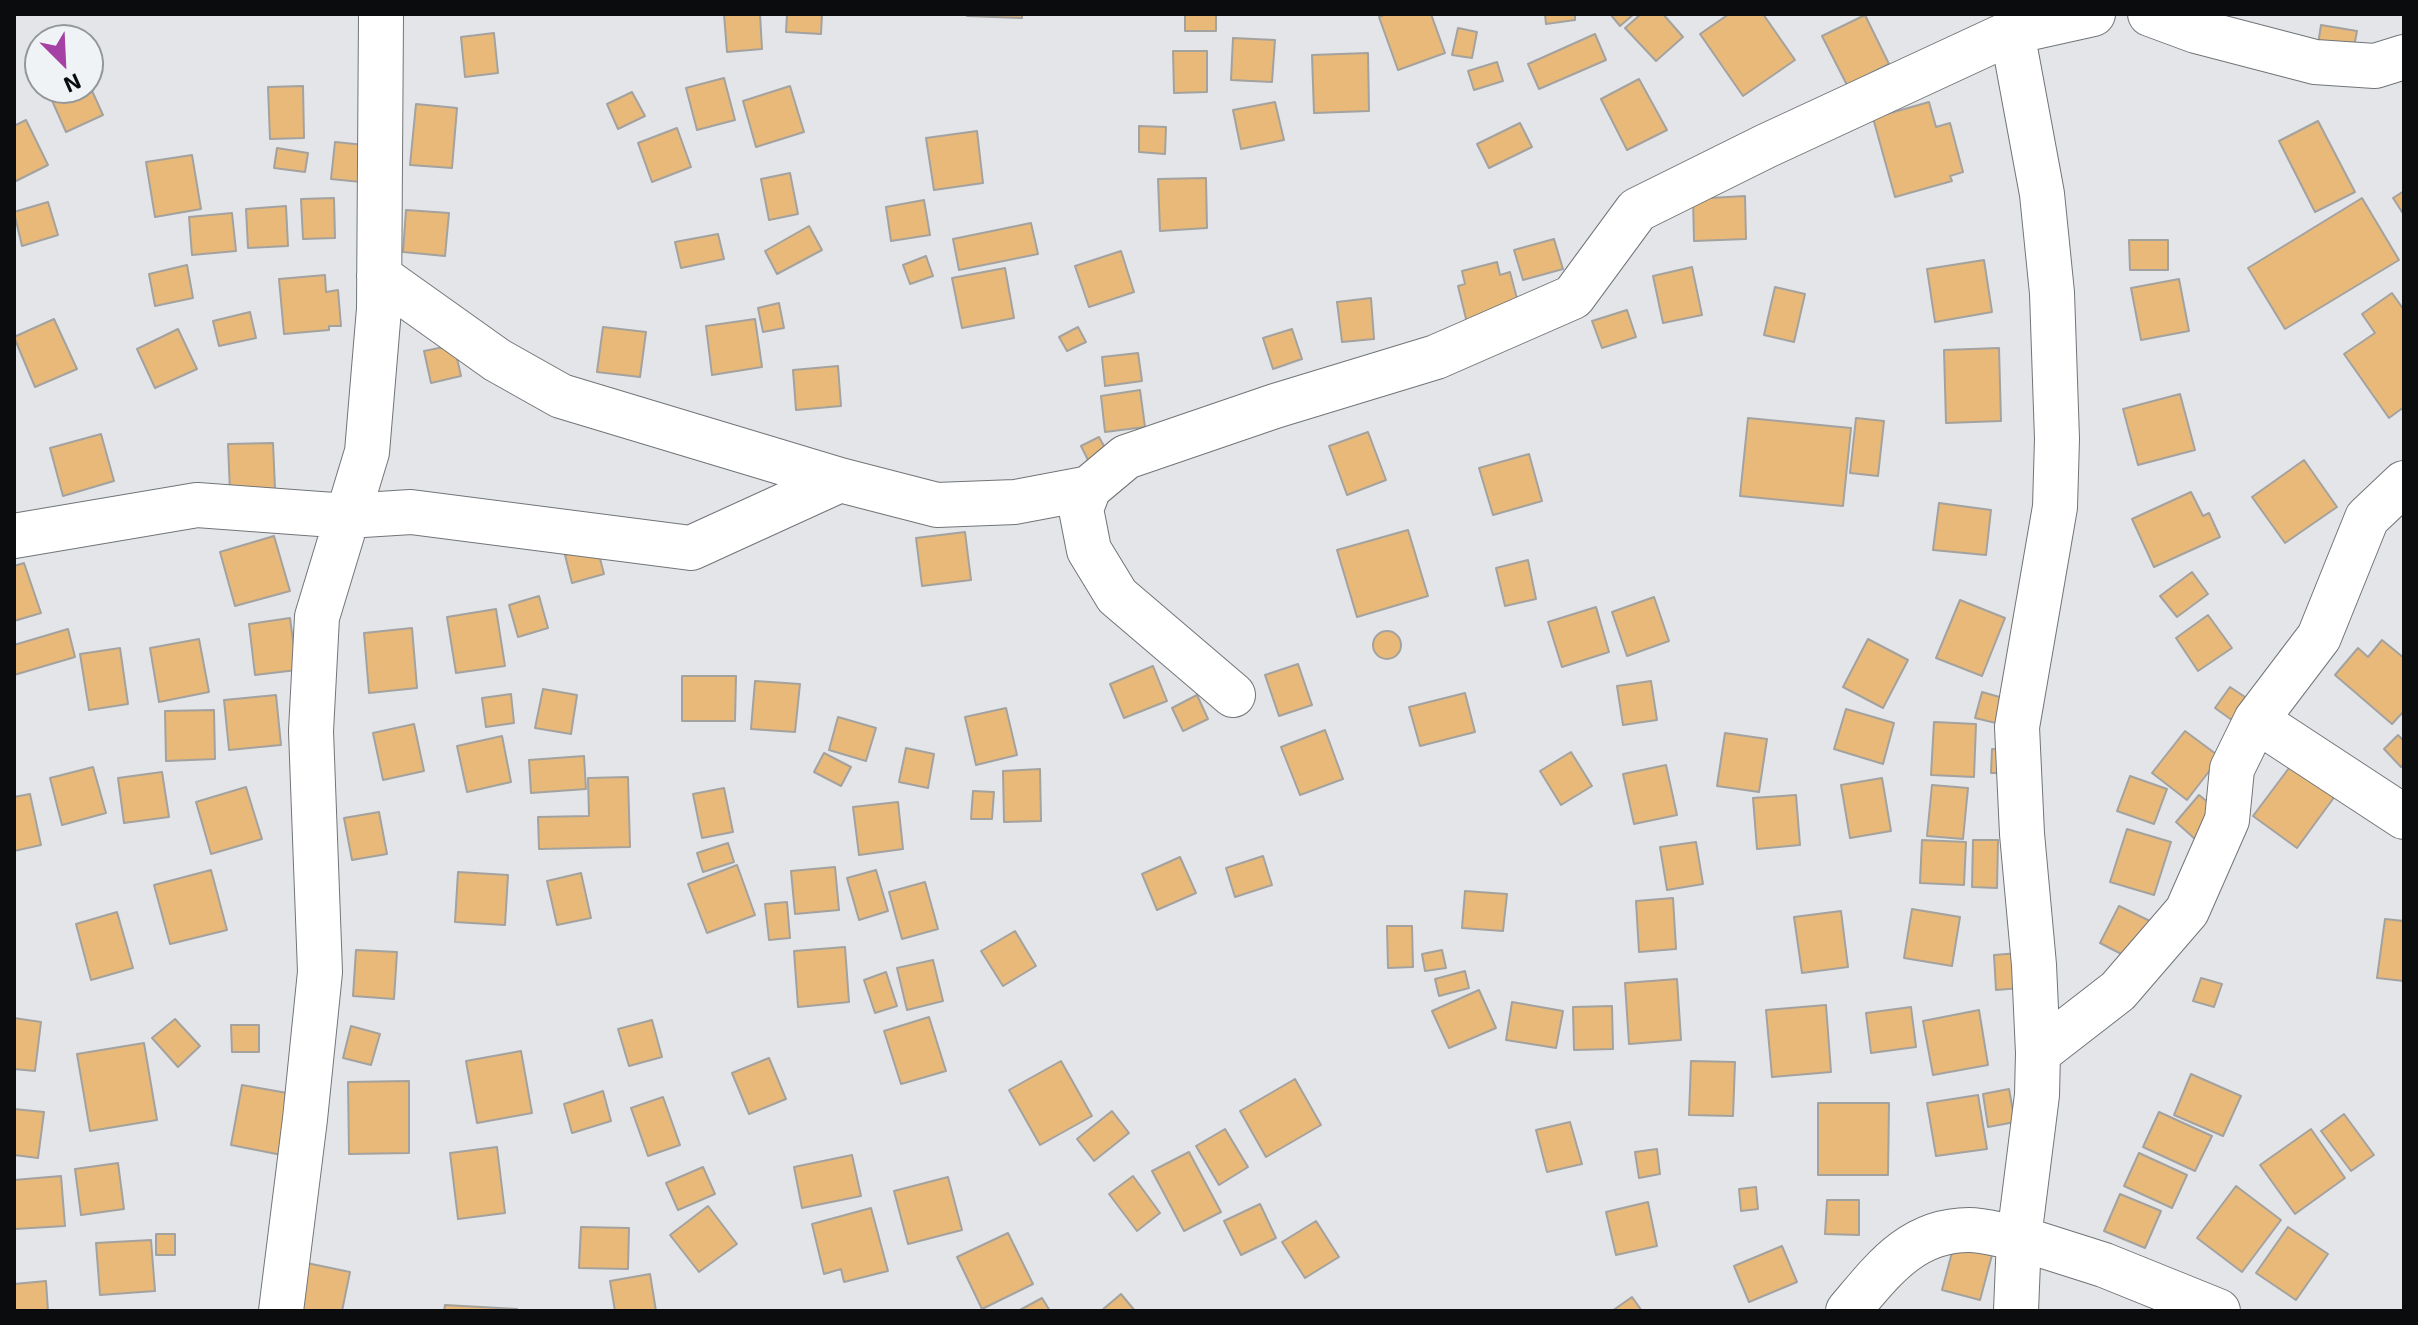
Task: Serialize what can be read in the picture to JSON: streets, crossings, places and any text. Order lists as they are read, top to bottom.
{
  "north": "bottom right"
}
